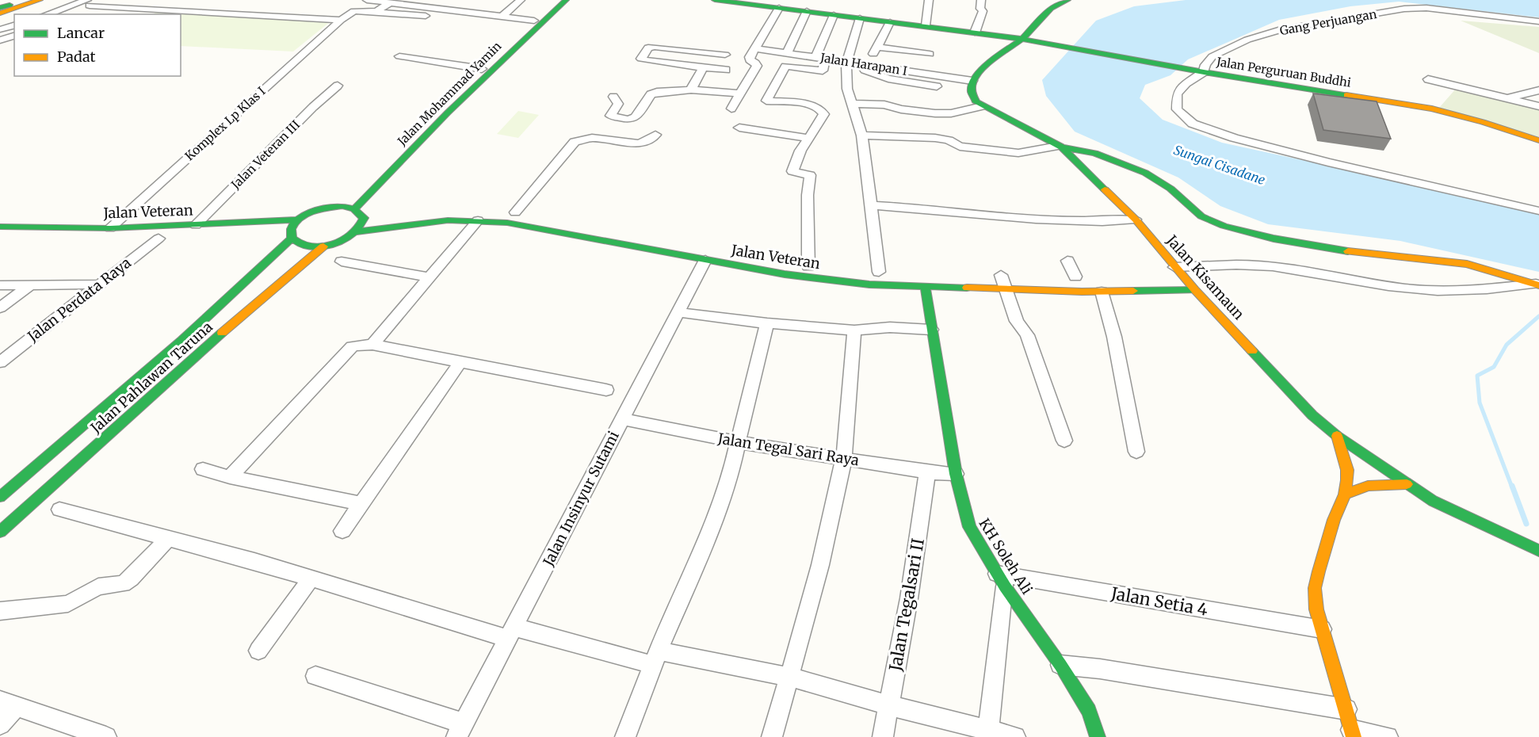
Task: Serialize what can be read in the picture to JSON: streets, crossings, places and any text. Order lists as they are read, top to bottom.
{
  "streets": {
    "main road": [
      "Jalan Perguruan Buddhi",
      "Jalan Mohammad Yamin",
      "Jalan Veteran",
      "Jalan Kisamaun",
      "Jalan Pahlawan Taruna",
      "KH Soleh Ali"
    ],
    "street": [
      "Gang Perjuangan",
      "Jalan Harapan I",
      "Komplex Lp Klas I",
      "Jalan Veteran III",
      "Jalan Perdata Raya",
      "Jalan Tegal Sari Raya",
      "Jalan Insinyur Sutami",
      "Jalan Setia 4",
      "Jalan Tegalsari II"
    ]
  },
  "crossings": [
    ["Gang Perjuangan", "Jalan Perguruan Buddhi"],
    ["Komplex Lp Klas I", "Jalan Veteran"],
    ["Jalan Veteran III", "Jalan Veteran"],
    ["Jalan Veteran", "Jalan Kisamaun"],
    ["Jalan Veteran", "Jalan Perdata Raya"],
    ["Jalan Veteran", "Jalan Pahlawan Taruna"],
    ["Jalan Veteran", "Jalan Insinyur Sutami"],
    ["Jalan Veteran", "KH Soleh Ali"],
    ["Jalan Tegal Sari Raya", "Jalan Insinyur Sutami"],
    ["Jalan Tegal Sari Raya", "KH Soleh Ali"],
    ["Jalan Tegal Sari Raya", "Jalan Tegalsari II"],
    ["KH Soleh Ali", "Jalan Setia 4"]
  ],
  "water": ["Sungai Cisadane"],
  "legend": ["Lancar", "Padat"]
}
